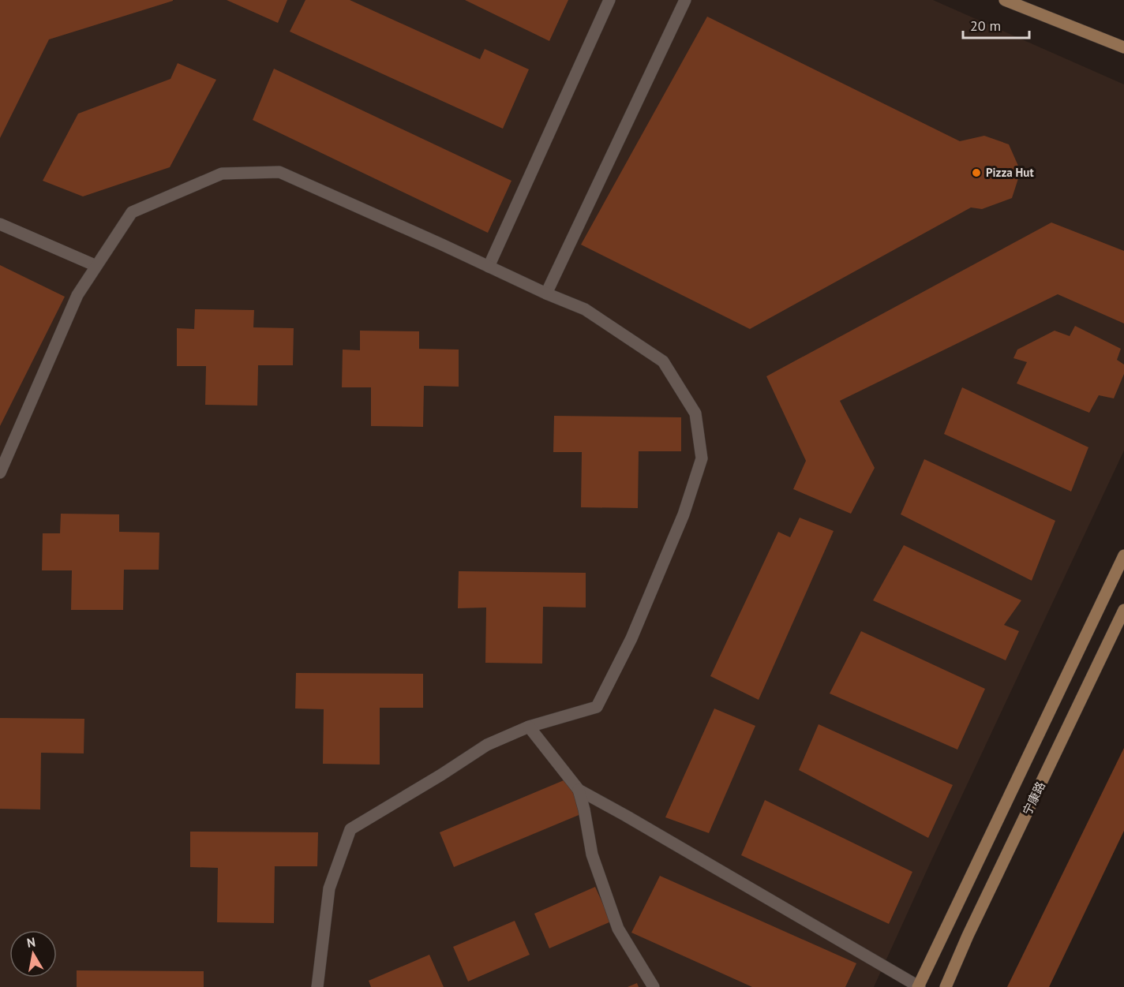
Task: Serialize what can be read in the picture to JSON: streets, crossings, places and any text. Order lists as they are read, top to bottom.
{
  "streets": {
    "main road": ["宁康路"]
  },
  "places": ["Pizza Hut"],
  "scale_bar": "20 m",
  "north": "top"
}
